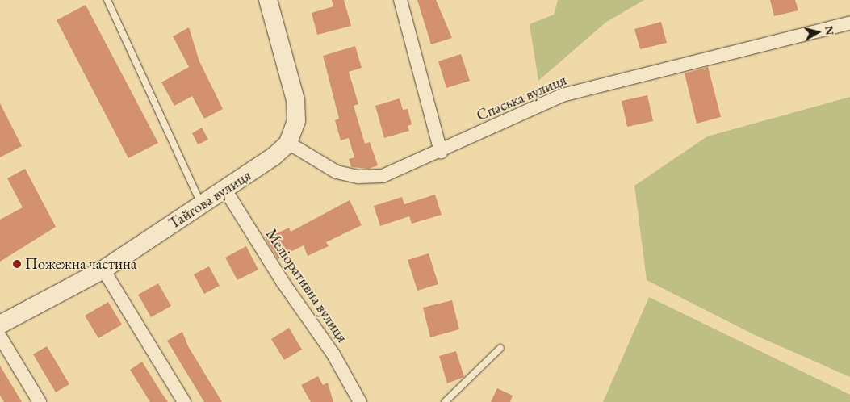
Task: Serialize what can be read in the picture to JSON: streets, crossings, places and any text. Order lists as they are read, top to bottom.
{
  "streets": {
    "street": ["Спаська вулиця", "Тайгова вулиця", "Меліоративна вулиця"]
  },
  "crossings": [
    ["Спаська вулиця", "Тайгова вулиця"],
    ["Тайгова вулиця", "Меліоративна вулиця"]
  ],
  "places": ["Пожежна частина"],
  "north": "right"
}
